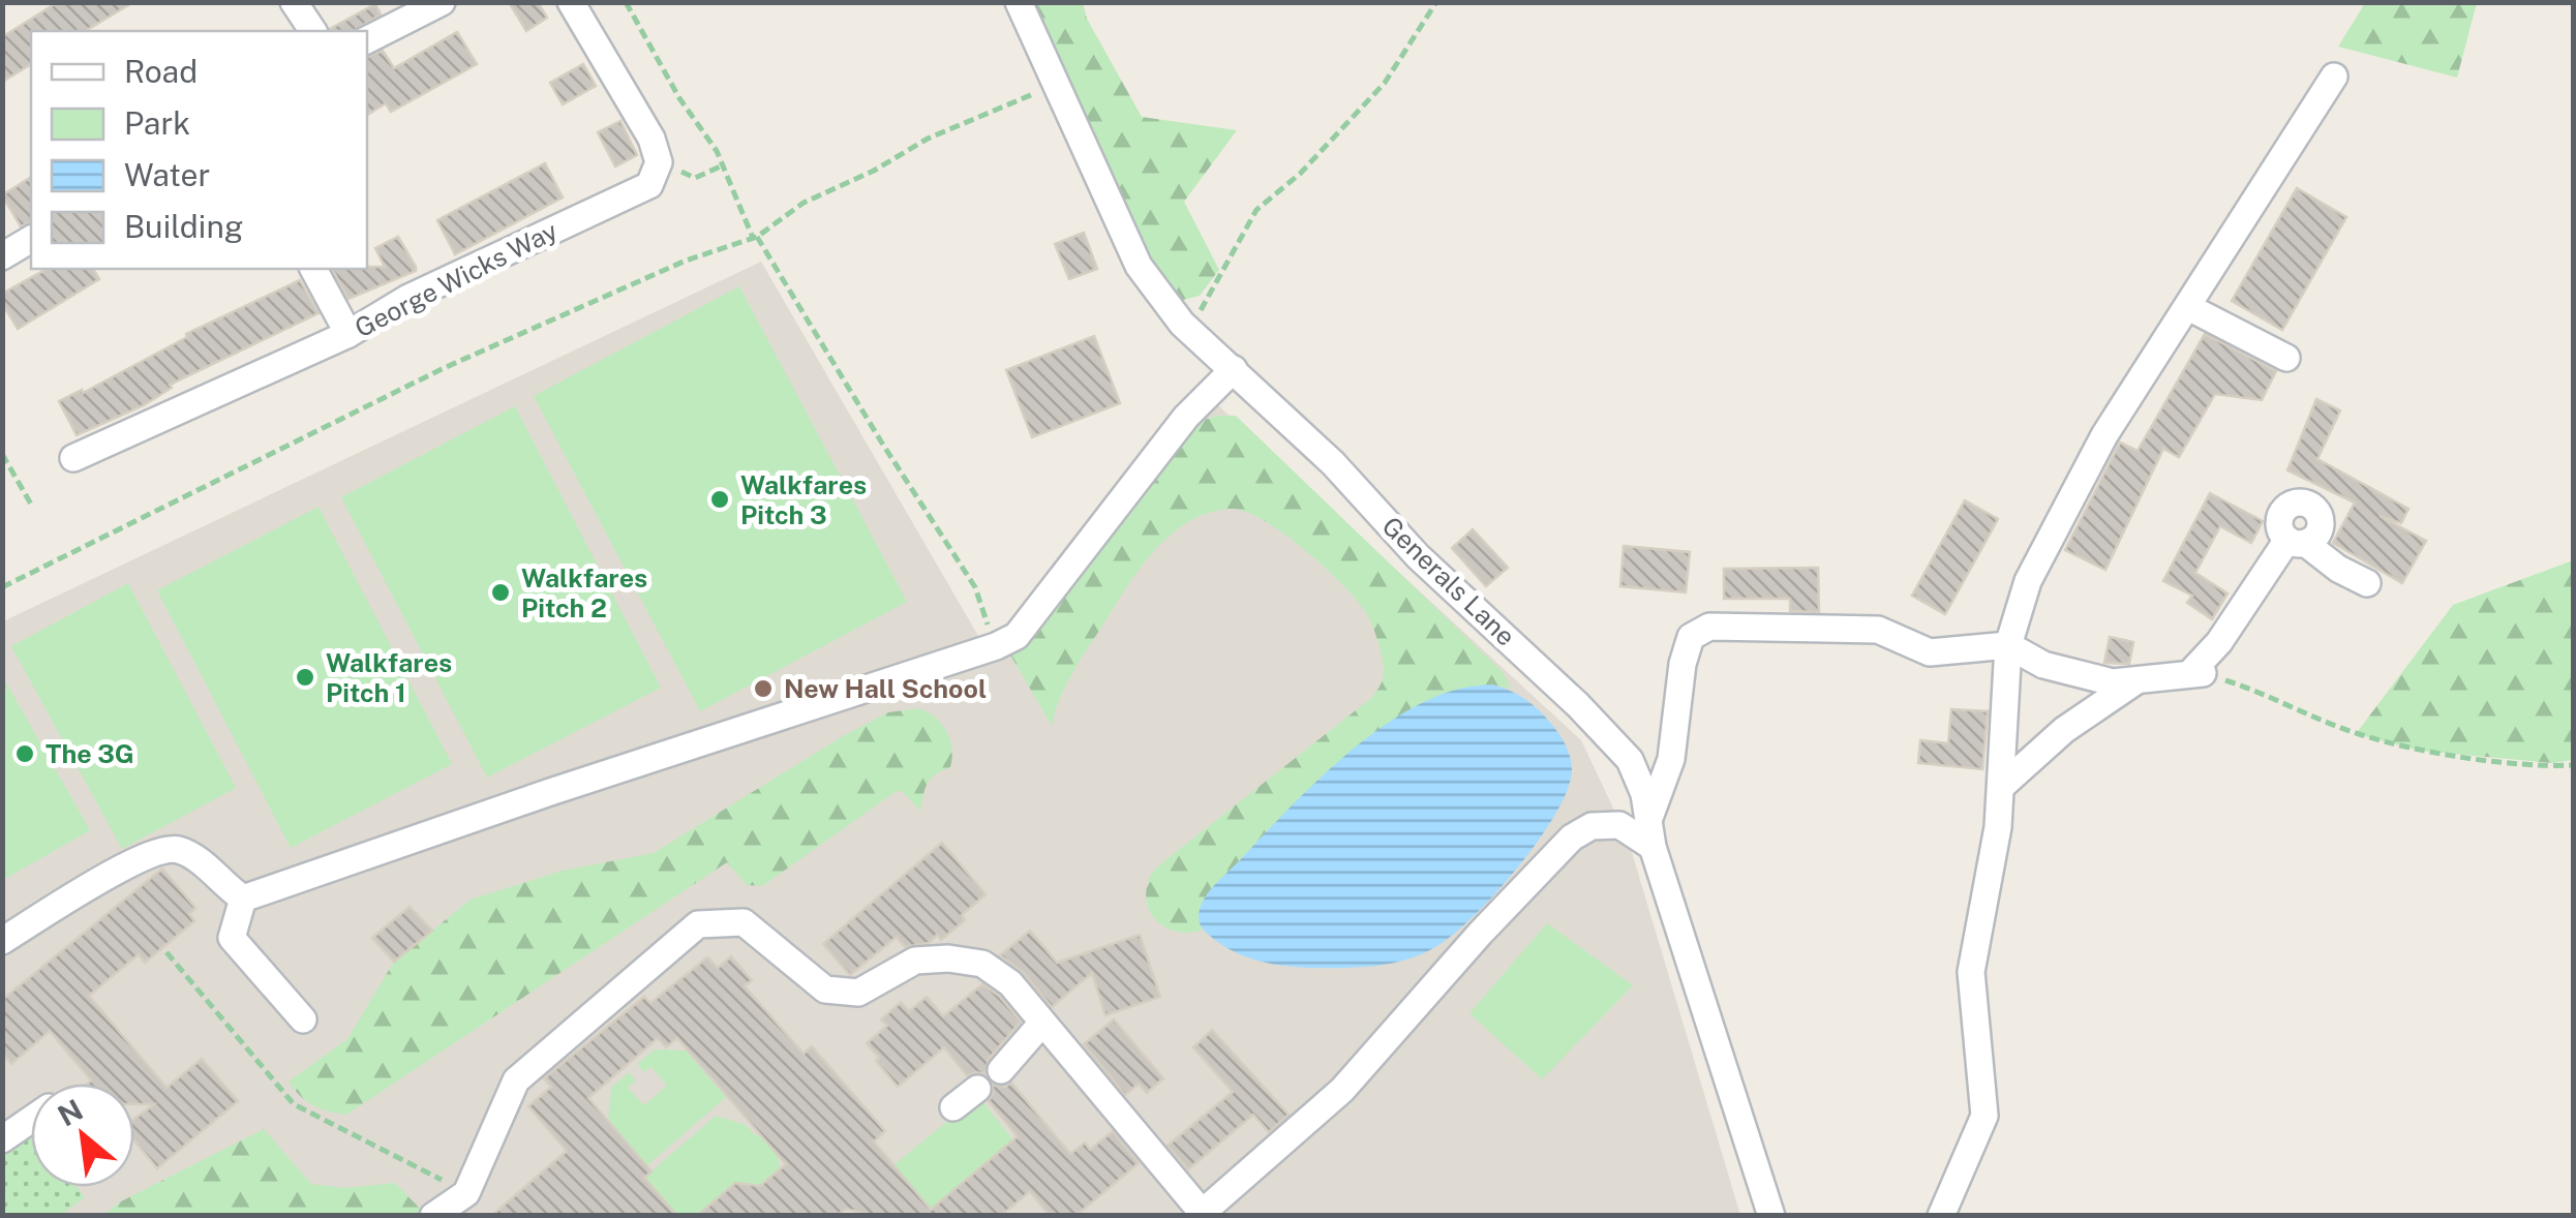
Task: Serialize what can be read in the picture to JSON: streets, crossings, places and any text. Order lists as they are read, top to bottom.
{
  "streets": {
    "street": ["George Wicks Way", "Generals Lane"]
  },
  "places": [
    "Walkfares Pitch 3",
    "Walkfares Pitch 2",
    "Walkfares Pitch 1",
    "New Hall School",
    "The 3G"
  ],
  "legend": [
    "Road",
    "Park",
    "Water",
    "Building"
  ],
  "north": "top left"
}
